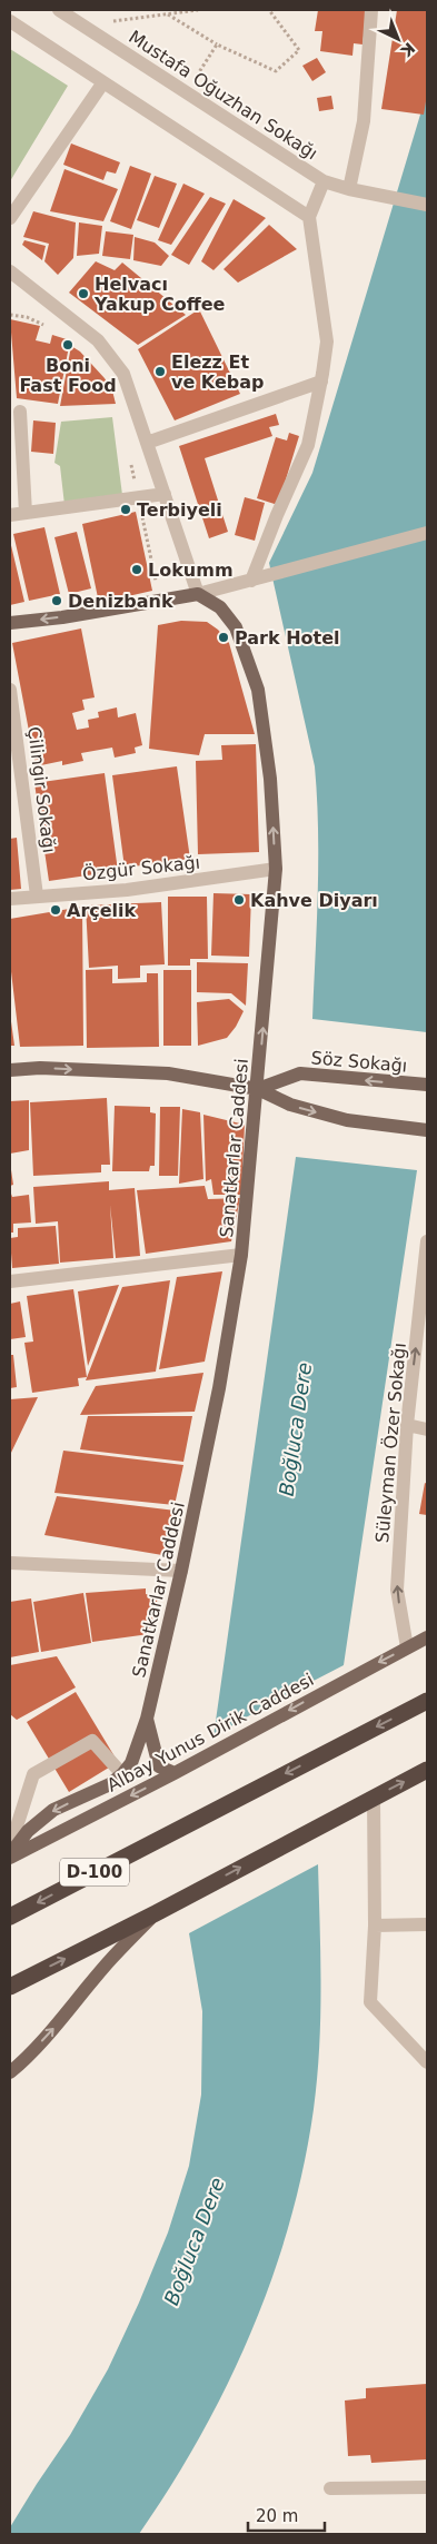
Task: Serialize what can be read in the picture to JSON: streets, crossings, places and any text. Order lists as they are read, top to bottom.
{
  "streets": {
    "highway": ["D-100"],
    "main road": ["Söz Sokağı", "Sanatkarlar Caddesi", "Albay Yunus Dirik Caddesi"],
    "street": [
      "Mustafa Oğuzhan Sokağı",
      "Çilingir Sokağı",
      "Özgür Sokağı",
      "Süleyman Özer Sokağı"
    ]
  },
  "crossings": [
    ["Çilingir Sokağı", "Özgür Sokağı"],
    ["Özgür Sokağı", "Sanatkarlar Caddesi"],
    ["Söz Sokağı", "Sanatkarlar Caddesi"],
    ["Süleyman Özer Sokağı", "Albay Yunus Dirik Caddesi"]
  ],
  "one_way": ["Sanatkarlar Caddesi", "Süleyman Özer Sokağı"],
  "water": ["Boğluca Dere"],
  "places": [
    "Helvacı Yakup Coffee",
    "Boni Fast Food",
    "Elezz Et ve Kebap",
    "Terbiyeli",
    "Lokumm",
    "Denizbank",
    "Park Hotel",
    "Kahve Diyarı",
    "Arçelik"
  ],
  "scale_bar": "20 m",
  "north": "bottom right"
}
